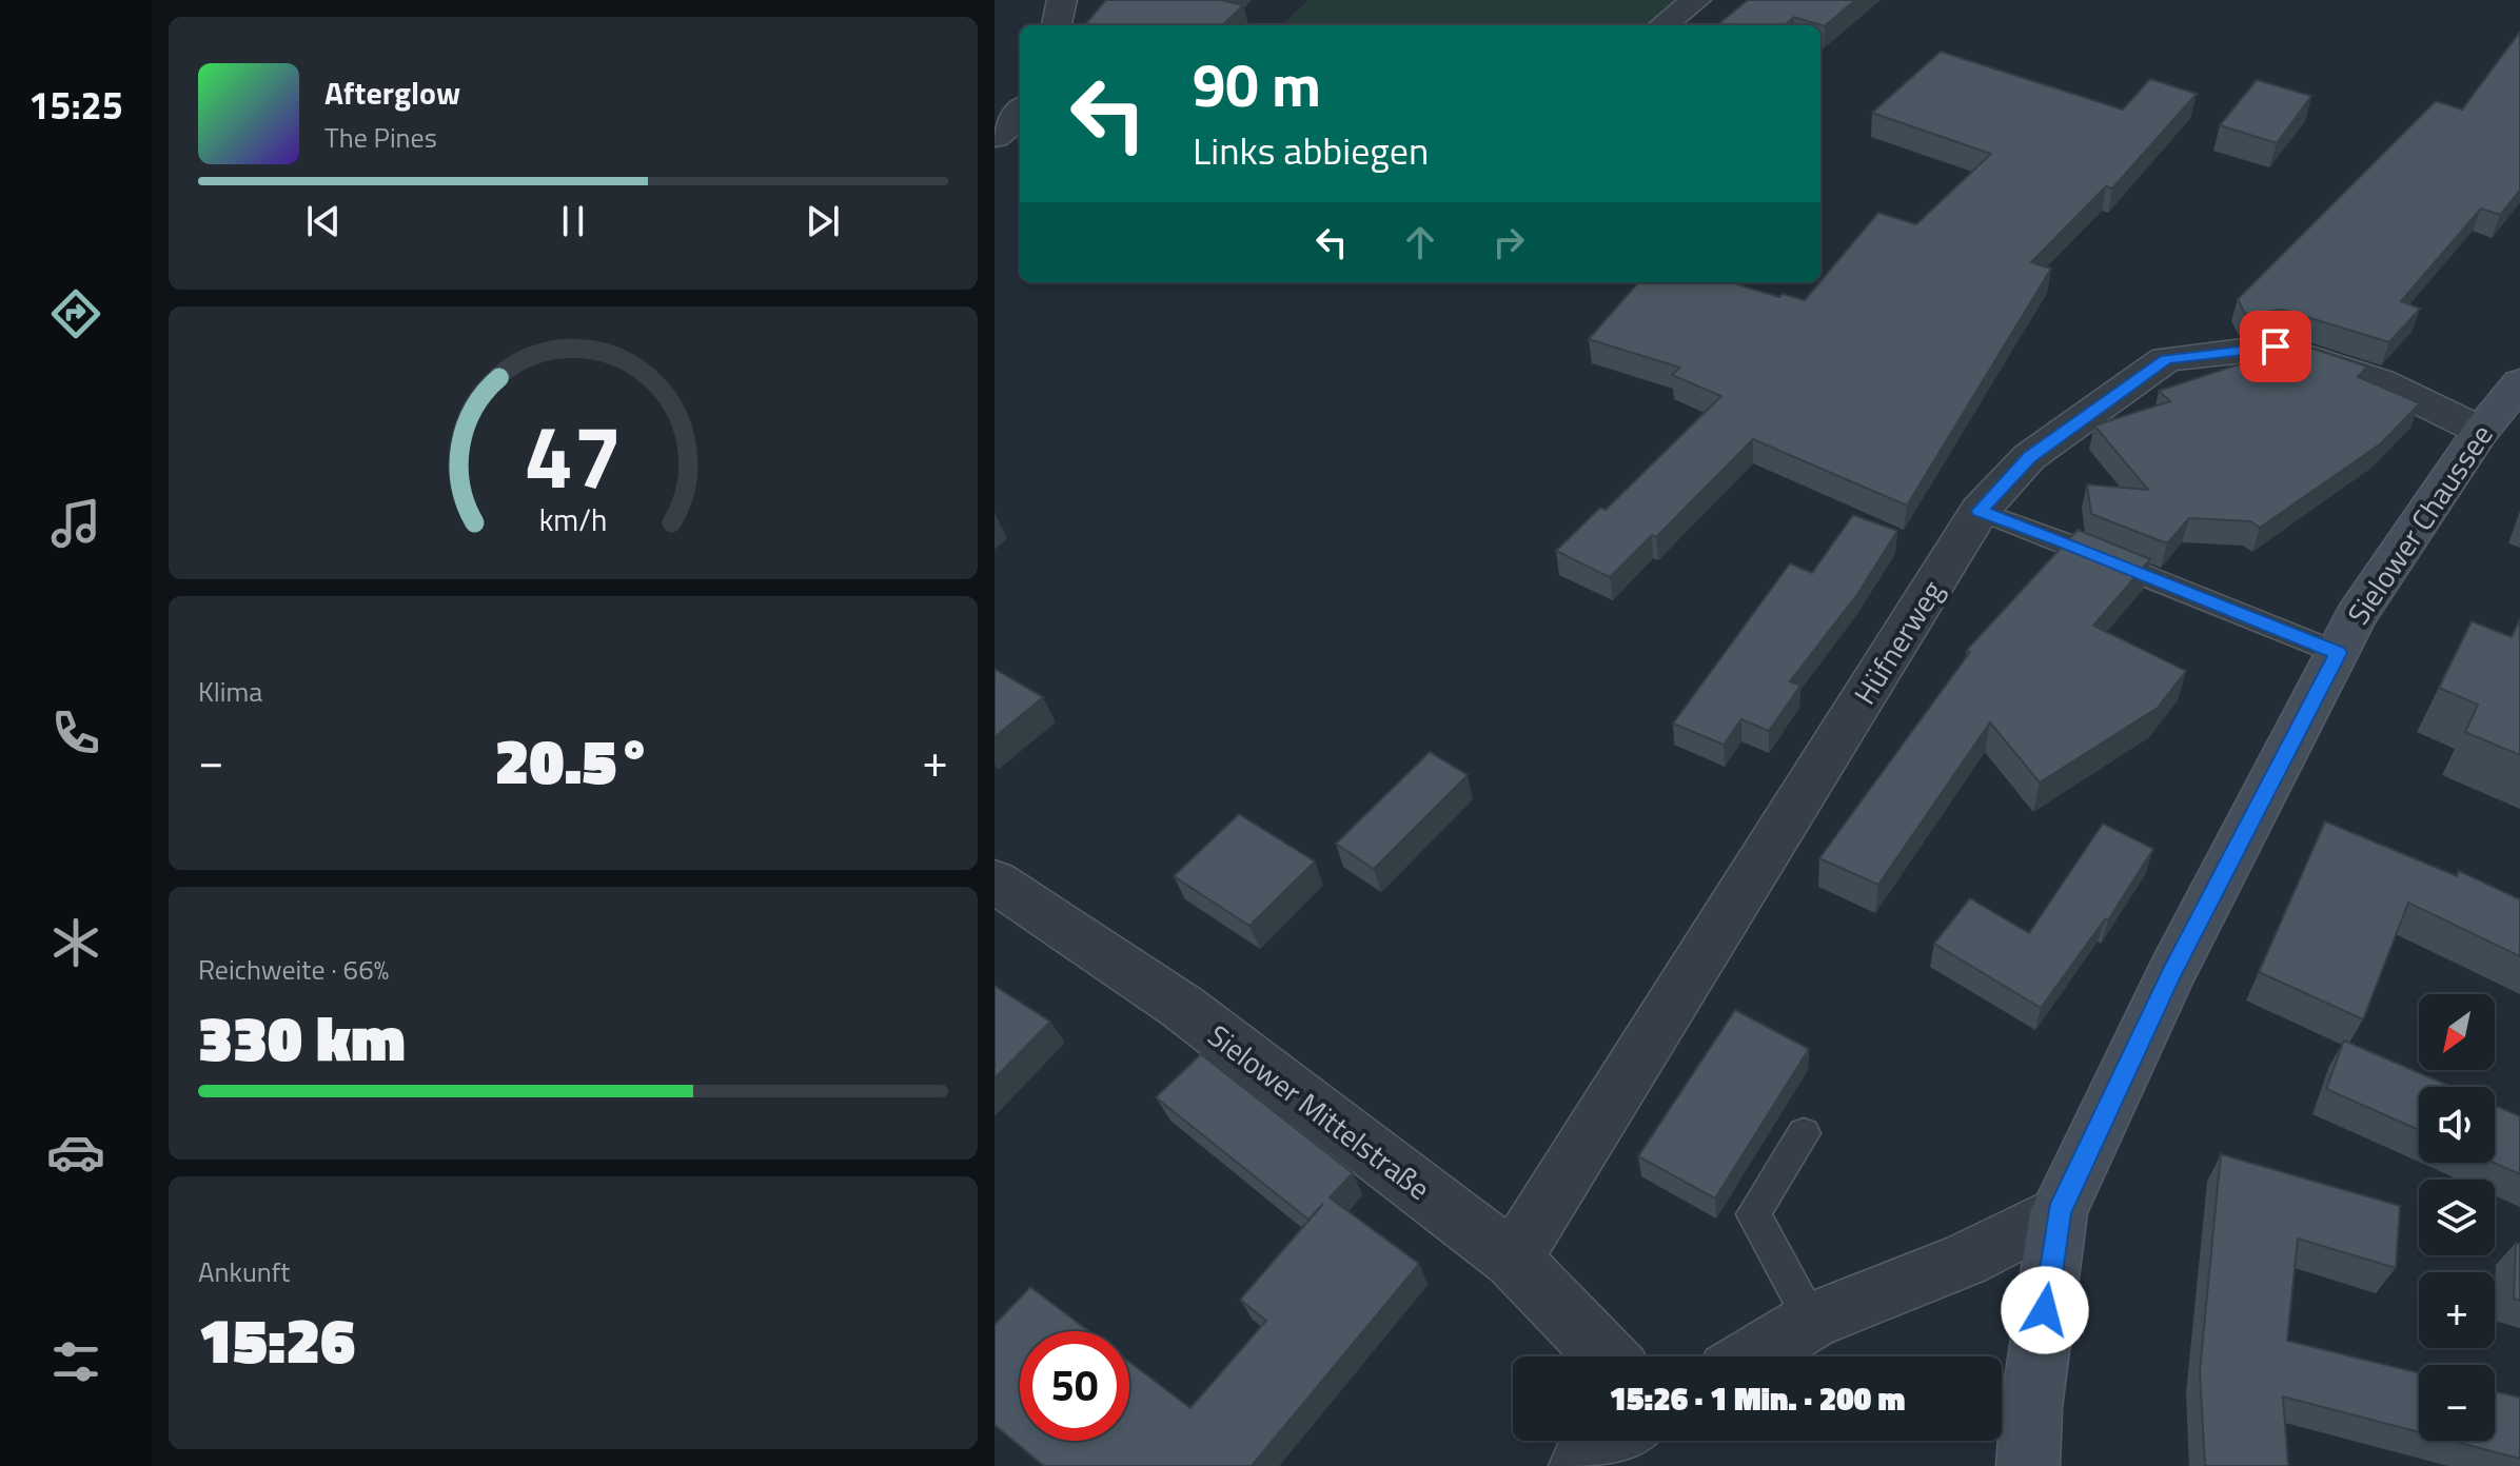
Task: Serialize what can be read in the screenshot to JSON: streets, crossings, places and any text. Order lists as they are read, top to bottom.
{
  "streets": {
    "main road": ["Sielower Chaussee"],
    "street": ["Hüfnerweg", "Sielower Mittelstraße"]
  },
  "crossings": [
    ["Sielower Chaussee", "Hüfnerweg"],
    ["Hüfnerweg", "Sielower Mittelstraße"]
  ],
  "north": "bottom left",
  "page": {
    "tabs": "15:25",
    "turn": ["90 m", "Links abbiegen"],
    "song": ["Afterglow", "The Pines"],
    "tile": [
      "Klima",
      ["Reichweite · 66%", "330 km"],
      ["Ankunft", "15:26"]
    ],
    "heat": ["−", "20.5°", "+"],
    "map_buttons": ["+", "−"],
    "limit": "50",
    "trip": "15:26 · 1 Min. · 200 m",
    "gauge": ["47", "km/h"]
  }
}
